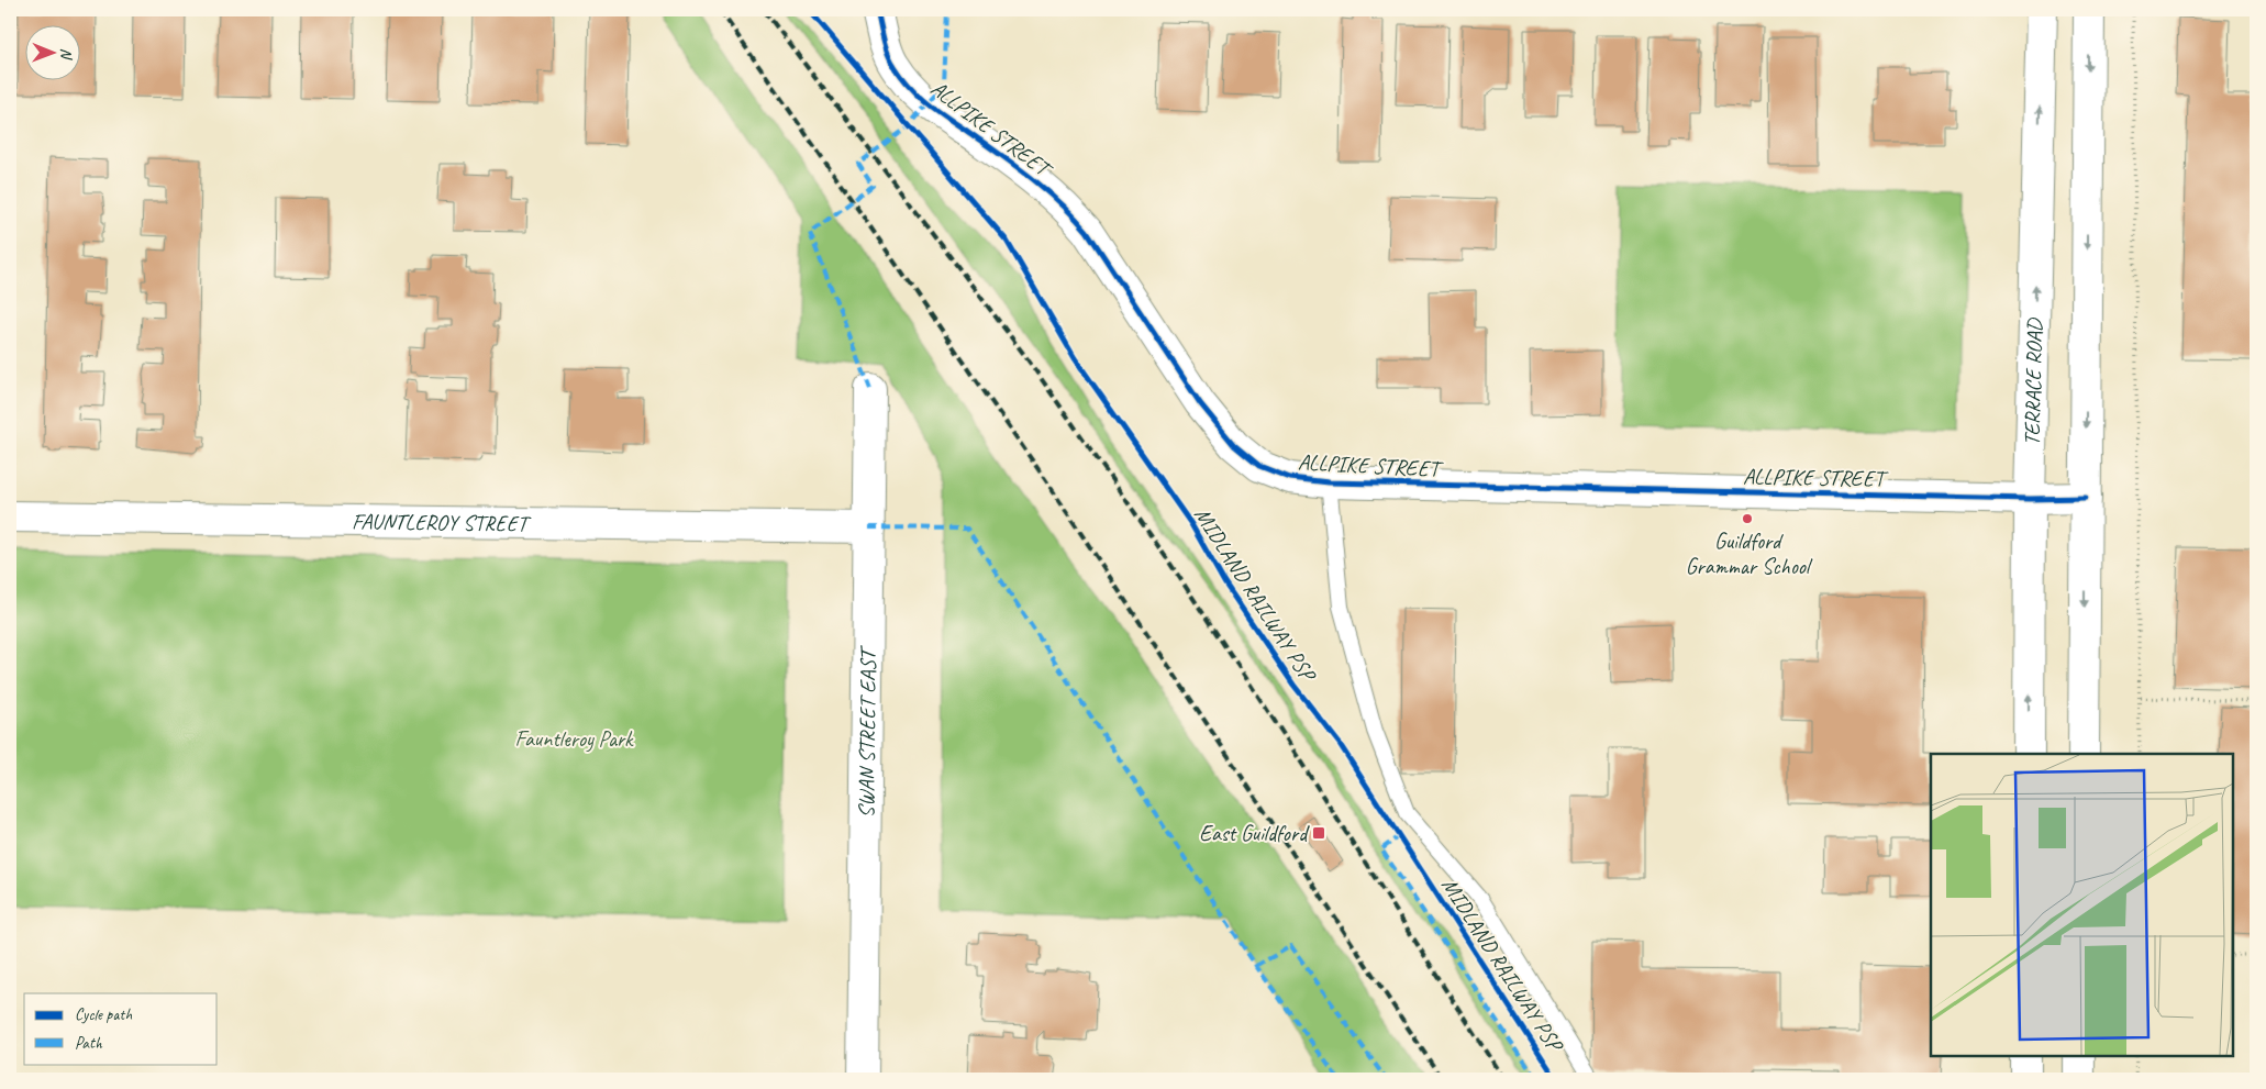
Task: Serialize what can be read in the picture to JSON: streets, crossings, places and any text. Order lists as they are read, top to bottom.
{
  "streets": {
    "street": [
      "ALLPIKE STREET",
      "TERRACE ROAD",
      "FAUNTLEROY STREET",
      "SWAN STREET EAST"
    ],
    "cycle path": ["MIDLAND RAILWAY PSP"]
  },
  "crossings": [
    ["ALLPIKE STREET", "TERRACE ROAD"],
    ["FAUNTLEROY STREET", "SWAN STREET EAST"]
  ],
  "parks": ["Fauntleroy Park"],
  "places": {
    "other": ["Guildford Grammar School"],
    "transit": ["East Guildford"]
  },
  "legend": ["Cycle path", "Path"],
  "north": "right"
}
